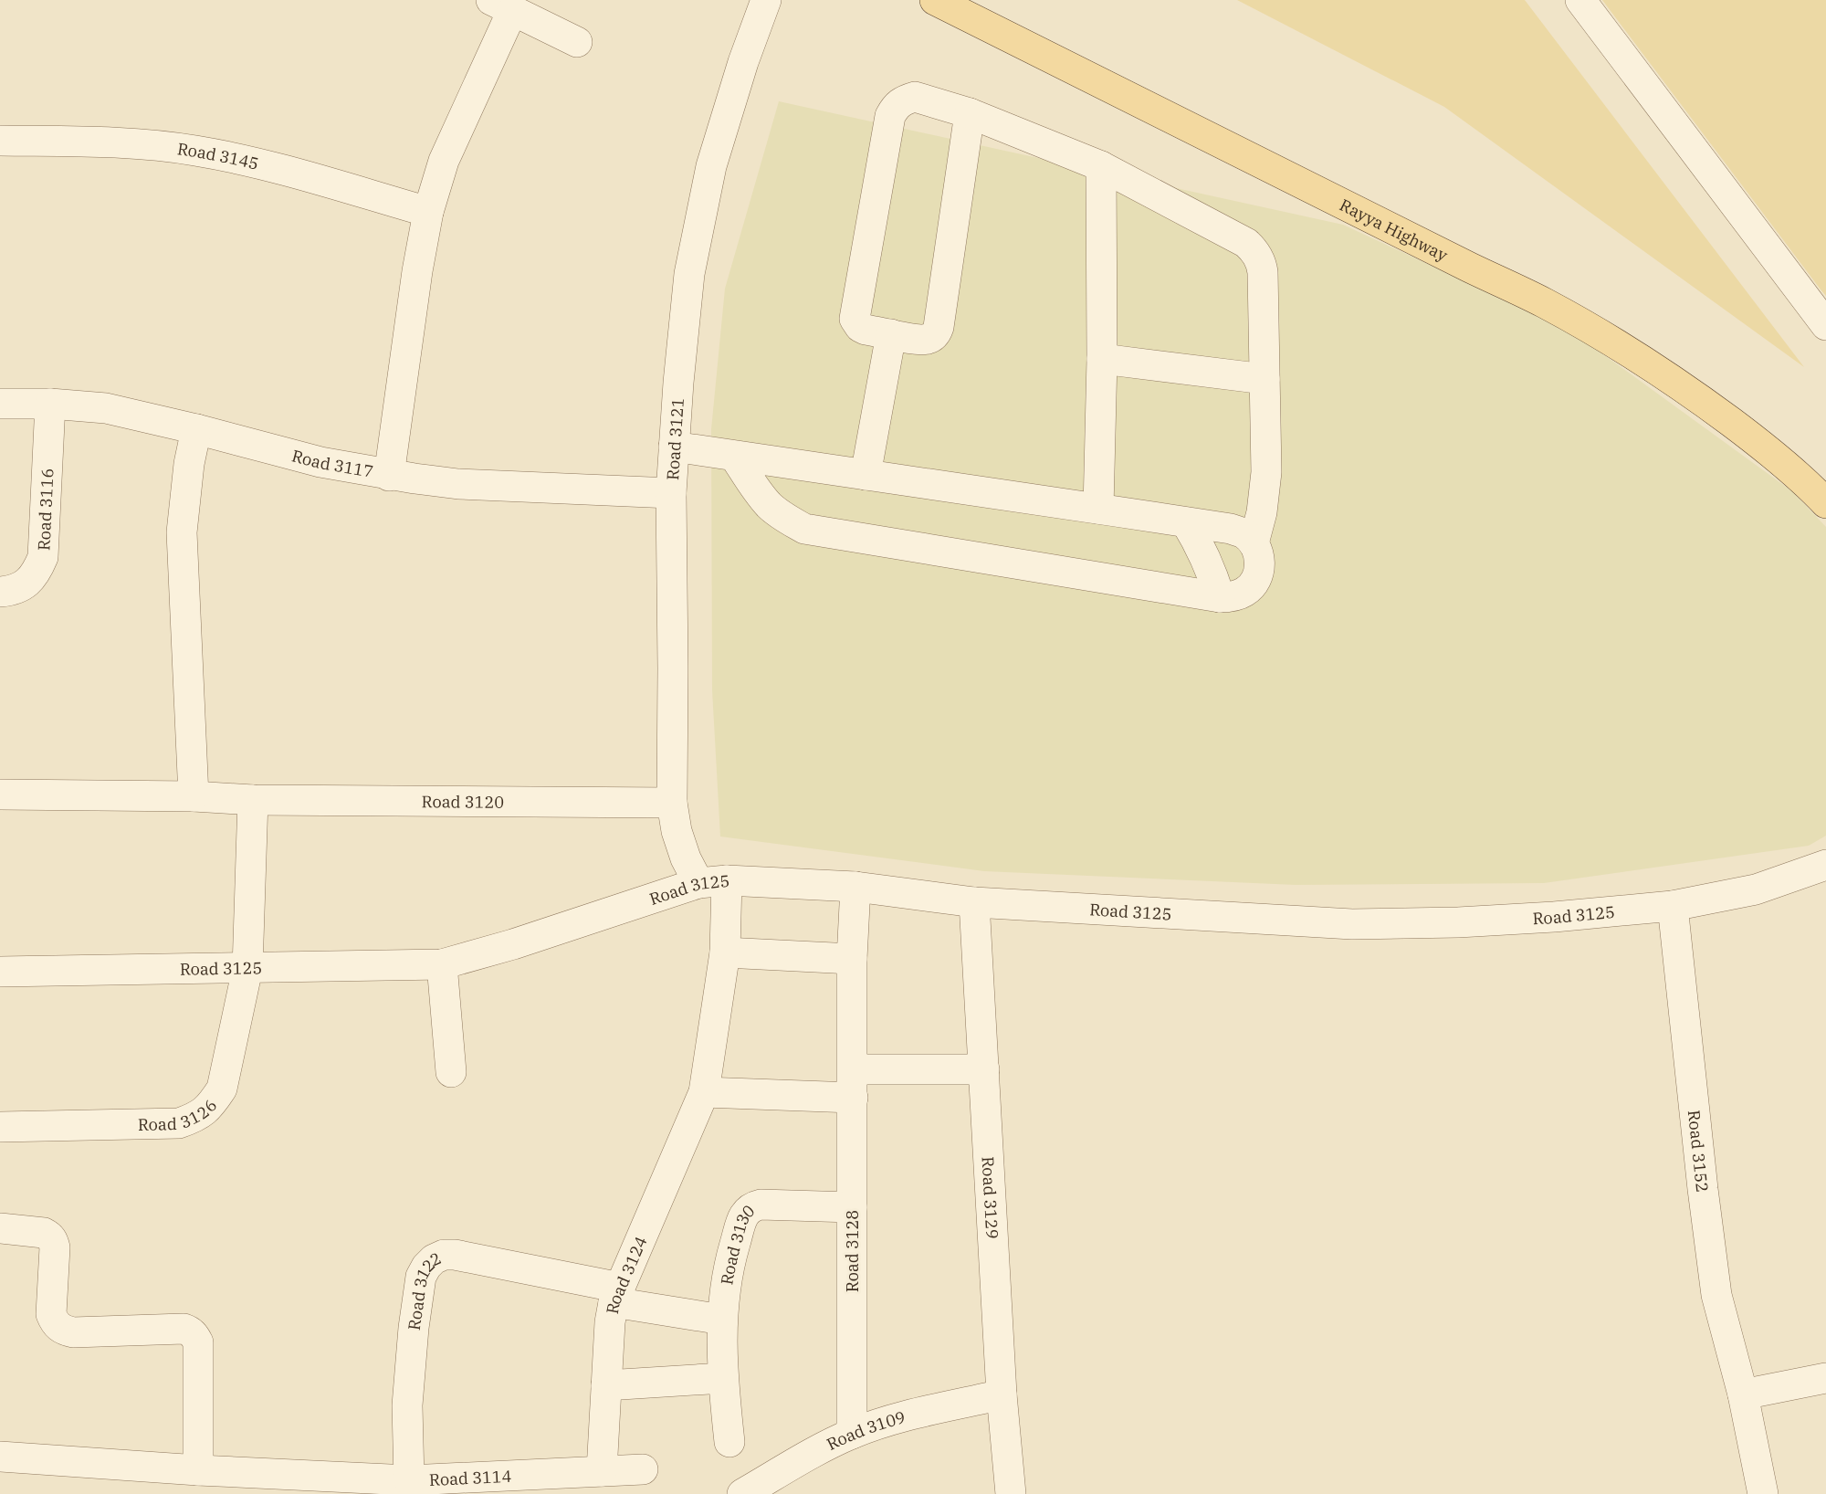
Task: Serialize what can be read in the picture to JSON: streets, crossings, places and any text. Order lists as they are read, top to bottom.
{
  "streets": {
    "main road": ["Rayya Highway"],
    "street": [
      "Road 3145",
      "Road 3121",
      "Road 3117",
      "Road 3116",
      "Road 3120",
      "Road 3125",
      "Road 3126",
      "Road 3152",
      "Road 3129",
      "Road 3130",
      "Road 3128",
      "Road 3124",
      "Road 3122",
      "Road 3109",
      "Road 3114"
    ]
  },
  "crossings": [
    ["Road 3121", "Road 3117"],
    ["Road 3121", "Road 3120"],
    ["Road 3121", "Road 3125"],
    ["Road 3121", "Road 3124"],
    ["Road 3117", "Road 3116"],
    ["Road 3125", "Road 3126"],
    ["Road 3125", "Road 3152"],
    ["Road 3125", "Road 3129"],
    ["Road 3125", "Road 3128"],
    ["Road 3125", "Road 3124"],
    ["Road 3129", "Road 3109"],
    ["Road 3130", "Road 3128"],
    ["Road 3128", "Road 3109"],
    ["Road 3124", "Road 3122"],
    ["Road 3124", "Road 3114"],
    ["Road 3122", "Road 3114"]
  ]
}
